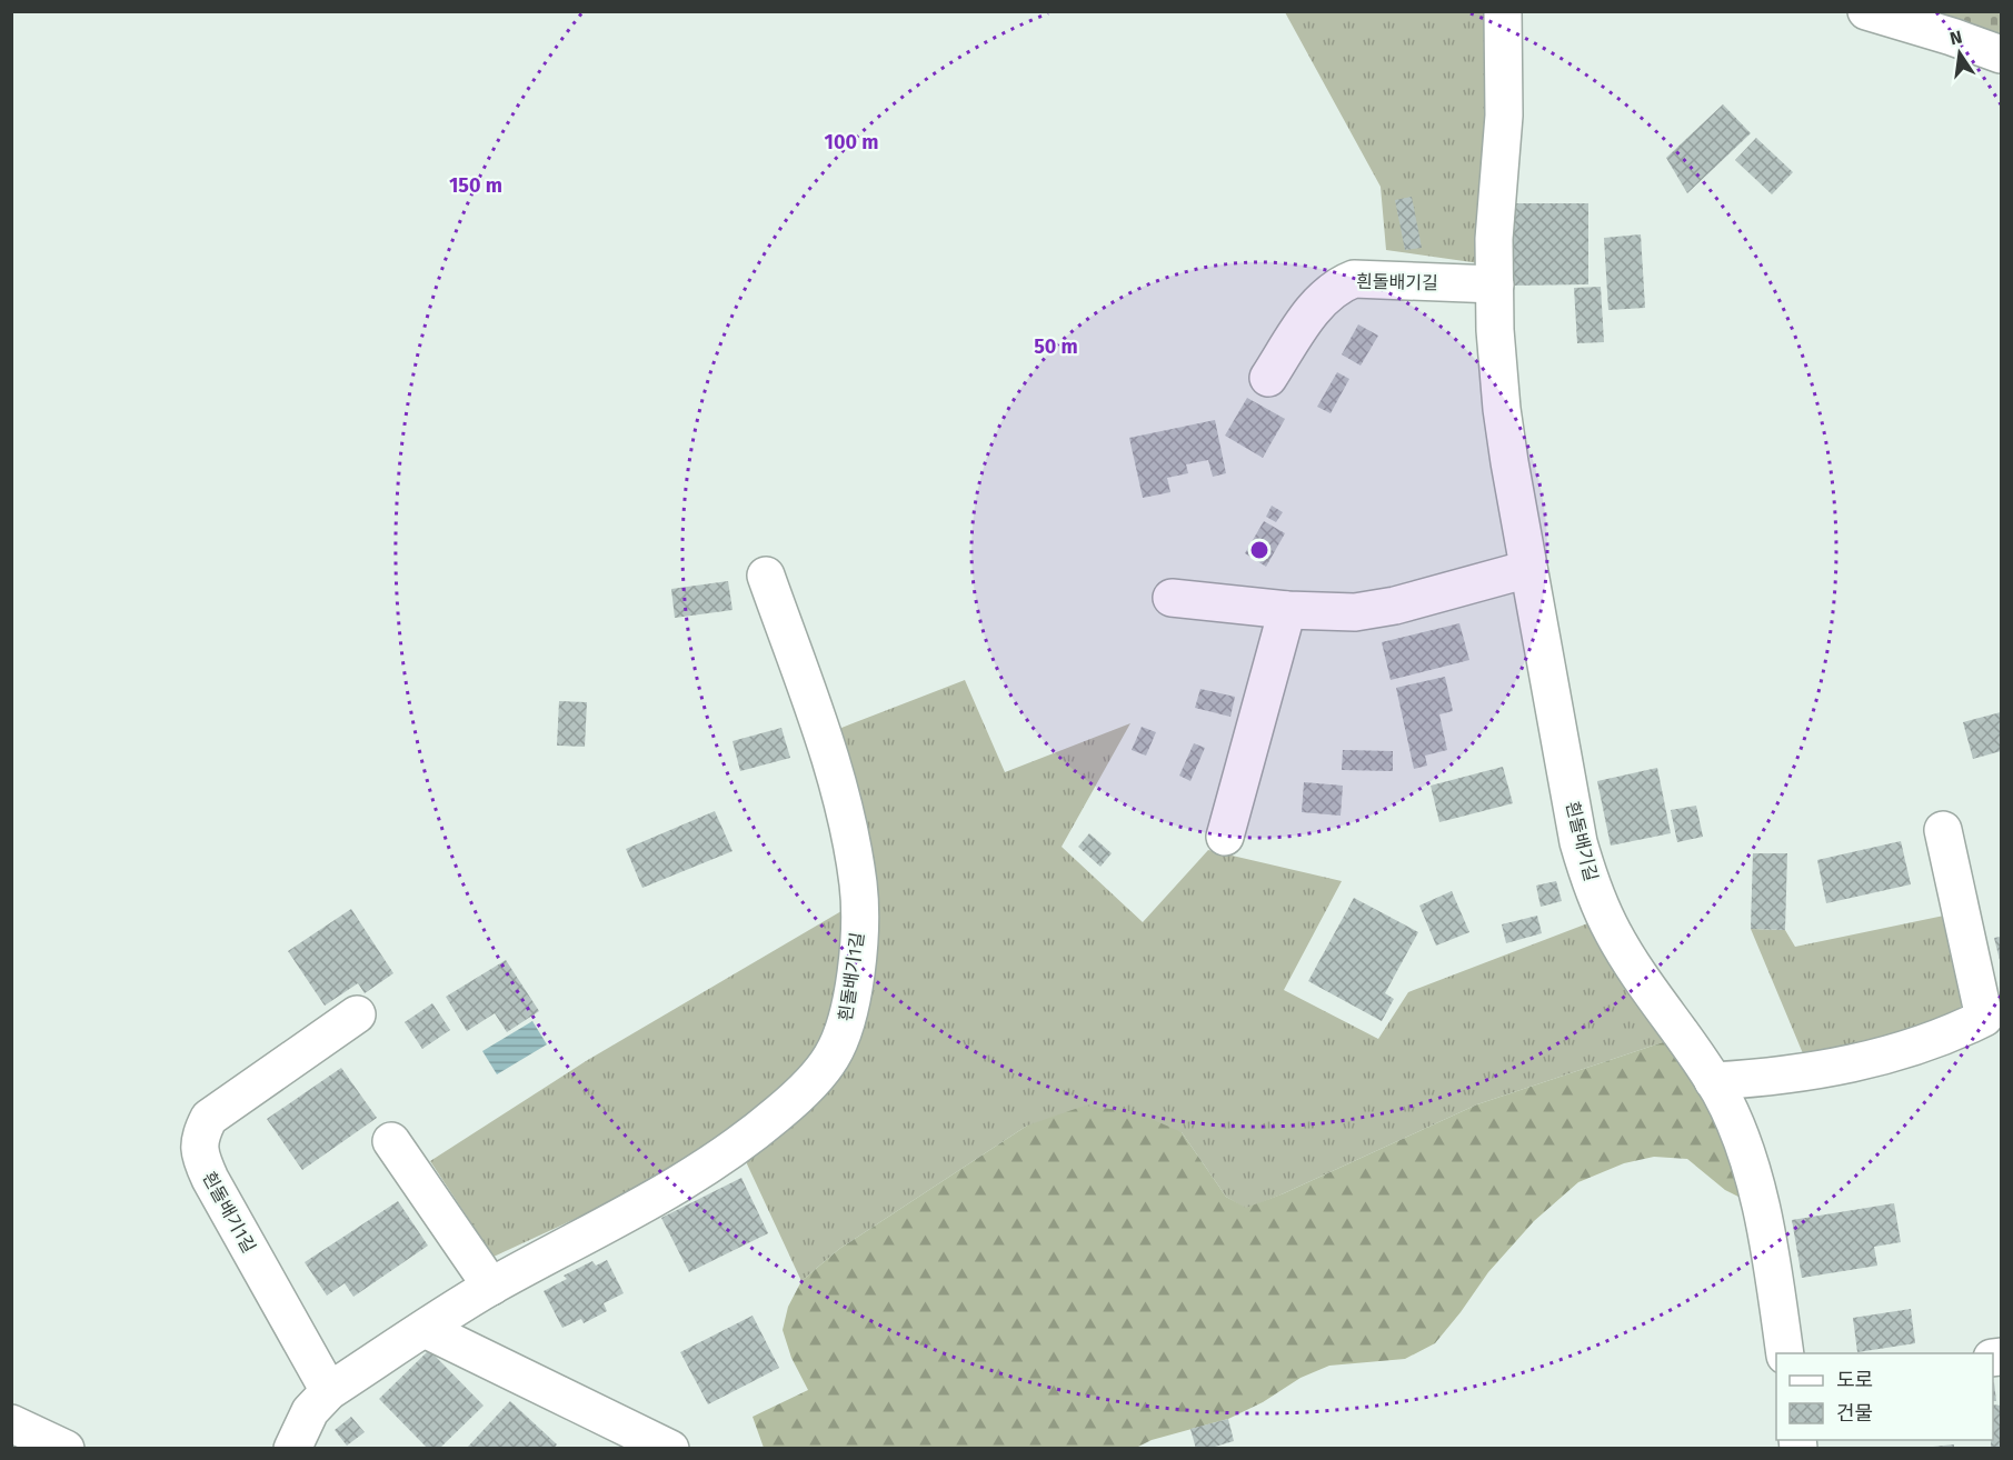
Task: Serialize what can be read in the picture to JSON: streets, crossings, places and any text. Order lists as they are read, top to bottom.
{
  "streets": {
    "street": ["흰돌배기길", "흰돌배기1길"]
  },
  "legend": ["도로", "건물"],
  "north": "top",
  "rings": ["100 m", "150 m", "50 m"]
}
